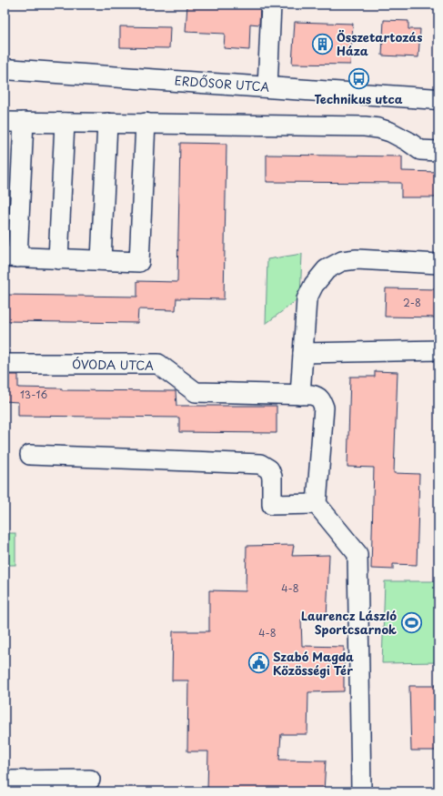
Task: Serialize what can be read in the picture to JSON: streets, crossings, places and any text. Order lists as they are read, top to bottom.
{
  "streets": {
    "street": ["ERDŐSOR UTCA", "ÓVODA UTCA"]
  },
  "places": {
    "building": ["Összetartozás Háza"],
    "bus stop": ["Technikus utca"],
    "sports": ["Laurencz László Sportcsarnok"],
    "public building": ["Szabó Magda Közösségi Tér"]
  },
  "house_numbers": [
    "2-8",
    "13-16",
    "4-8",
    "4-8"
  ]
}
